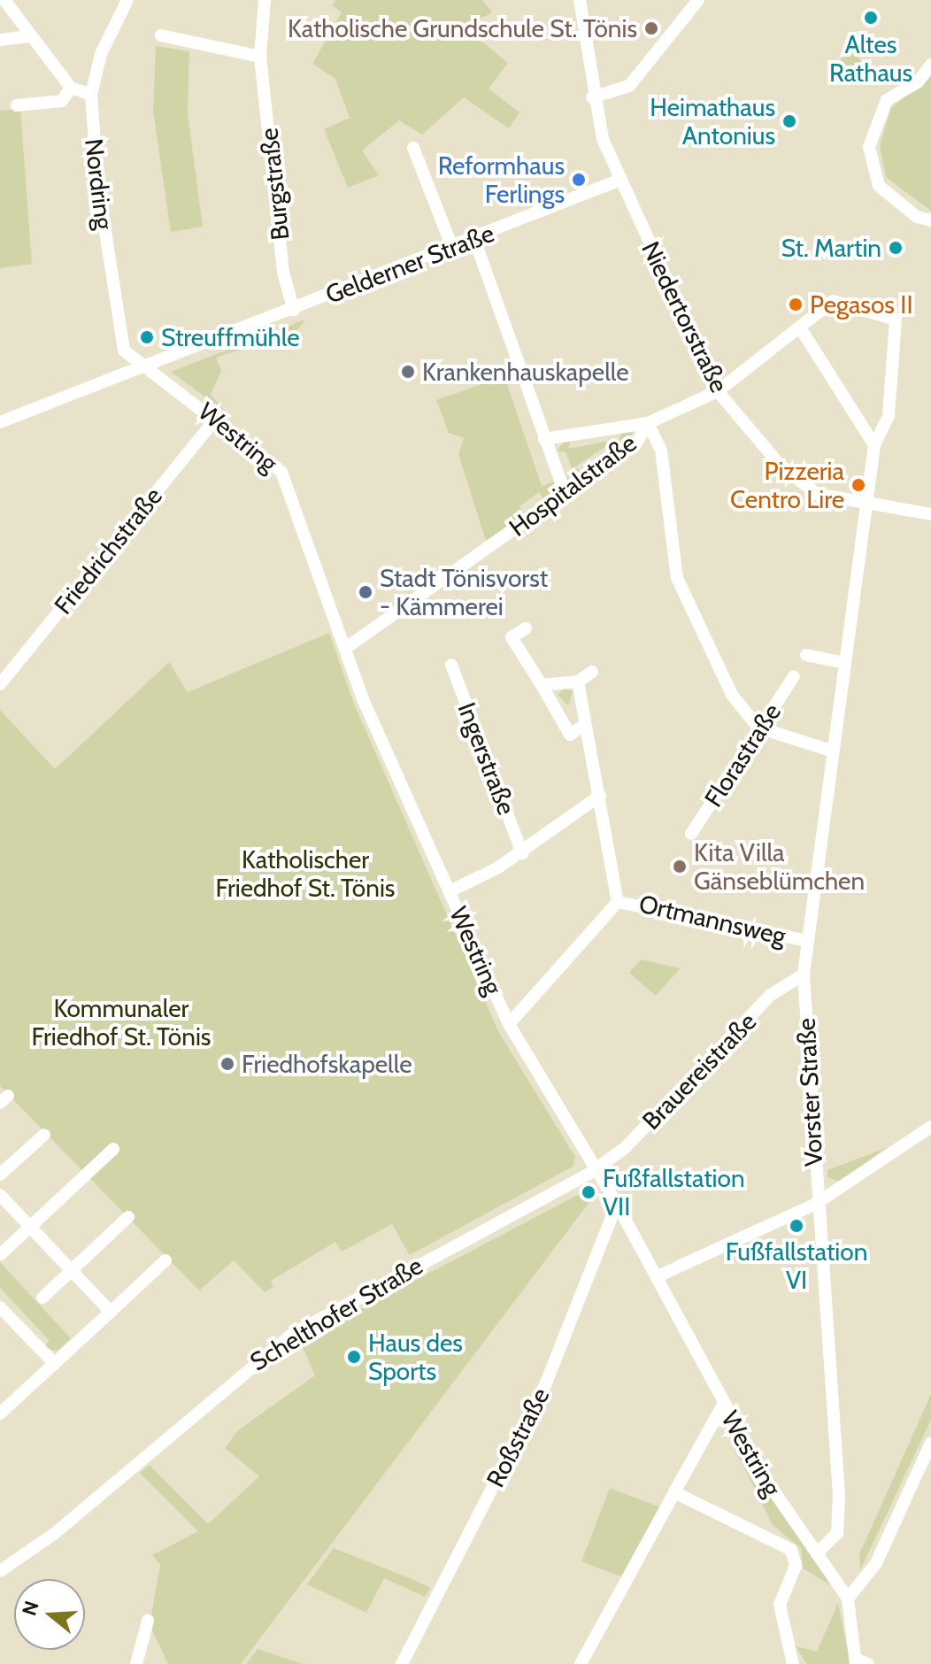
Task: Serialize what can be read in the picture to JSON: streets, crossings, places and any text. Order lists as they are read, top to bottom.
{
  "streets": {
    "street": [
      "Nordring",
      "Burgstraße",
      "Gelderner Straße",
      "Niedertorstraße",
      "Westring",
      "Hospitalstraße",
      "Friedrichstraße",
      "Florastraße",
      "Ingerstraße",
      "Ortmannsweg",
      "Brauereistraße",
      "Vorster Straße",
      "Schelthofer Straße",
      "Roßstraße"
    ]
  },
  "crossings": [
    ["Nordring", "Gelderner Straße"],
    ["Nordring", "Westring"],
    ["Burgstraße", "Gelderner Straße"],
    ["Gelderner Straße", "Niedertorstraße"],
    ["Gelderner Straße", "Westring"],
    ["Niedertorstraße", "Hospitalstraße"],
    ["Niedertorstraße", "Vorster Straße"],
    ["Westring", "Hospitalstraße"],
    ["Westring", "Friedrichstraße"],
    ["Westring", "Ingerstraße"],
    ["Westring", "Ortmannsweg"],
    ["Westring", "Brauereistraße"],
    ["Westring", "Vorster Straße"],
    ["Westring", "Schelthofer Straße"],
    ["Westring", "Roßstraße"],
    ["Hospitalstraße", "Vorster Straße"],
    ["Ingerstraße", "Ortmannsweg"],
    ["Ortmannsweg", "Vorster Straße"],
    ["Brauereistraße", "Vorster Straße"],
    ["Brauereistraße", "Schelthofer Straße"]
  ],
  "parks": ["Katholischer Friedhof St. Tönis", "Kommunaler Friedhof St. Tönis"],
  "places": [
    "Altes Rathaus",
    "Katholische Grundschule St. Tönis",
    "Heimathaus Antonius",
    "Reformhaus Ferlings",
    "St. Martin",
    "Pegasos II",
    "Streuffmühle",
    "Krankenhauskapelle",
    "Pizzeria Centro Lire",
    "Stadt Tönisvorst - Kämmerei",
    "Kita Villa Gänseblümchen",
    "Friedhofskapelle",
    "Fußfallstation VII",
    "Fußfallstation VI",
    "Haus des Sports"
  ],
  "north": "left"
}
